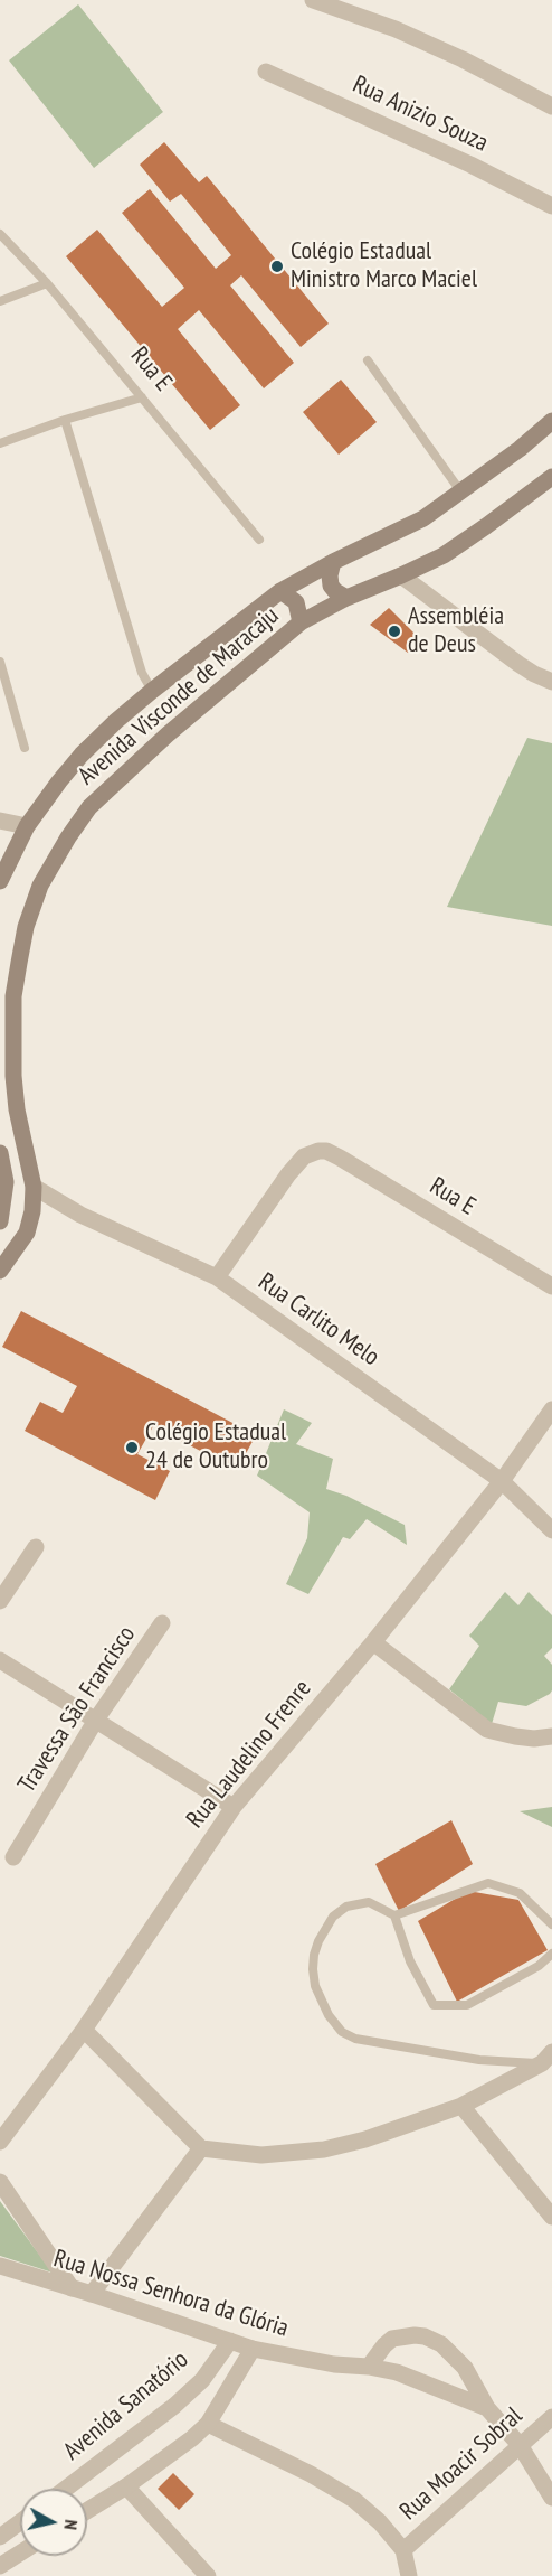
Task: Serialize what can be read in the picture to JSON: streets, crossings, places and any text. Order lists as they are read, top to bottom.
{
  "streets": {
    "main road": ["Avenida Visconde de Maracaju"],
    "street": [
      "Rua Anizio Souza",
      "Rua E",
      "Rua Carlito Melo",
      "Travessa São Francisco",
      "Rua Laudelino Frenre",
      "Rua Nossa Senhora da Glória",
      "Avenida Sanatório",
      "Rua Moacir Sobral"
    ]
  },
  "crossings": [
    ["Rua E", "Rua Carlito Melo"],
    ["Avenida Visconde de Maracaju", "Rua Carlito Melo"],
    ["Rua Carlito Melo", "Rua Laudelino Frenre"],
    ["Rua Nossa Senhora da Glória", "Avenida Sanatório"],
    ["Rua Nossa Senhora da Glória", "Rua Moacir Sobral"]
  ],
  "places": ["Colégio Estadual Ministro Marco Maciel", "Assembléia de Deus", "Colégio Estadual 24 de Outubro"],
  "north": "right"
}
